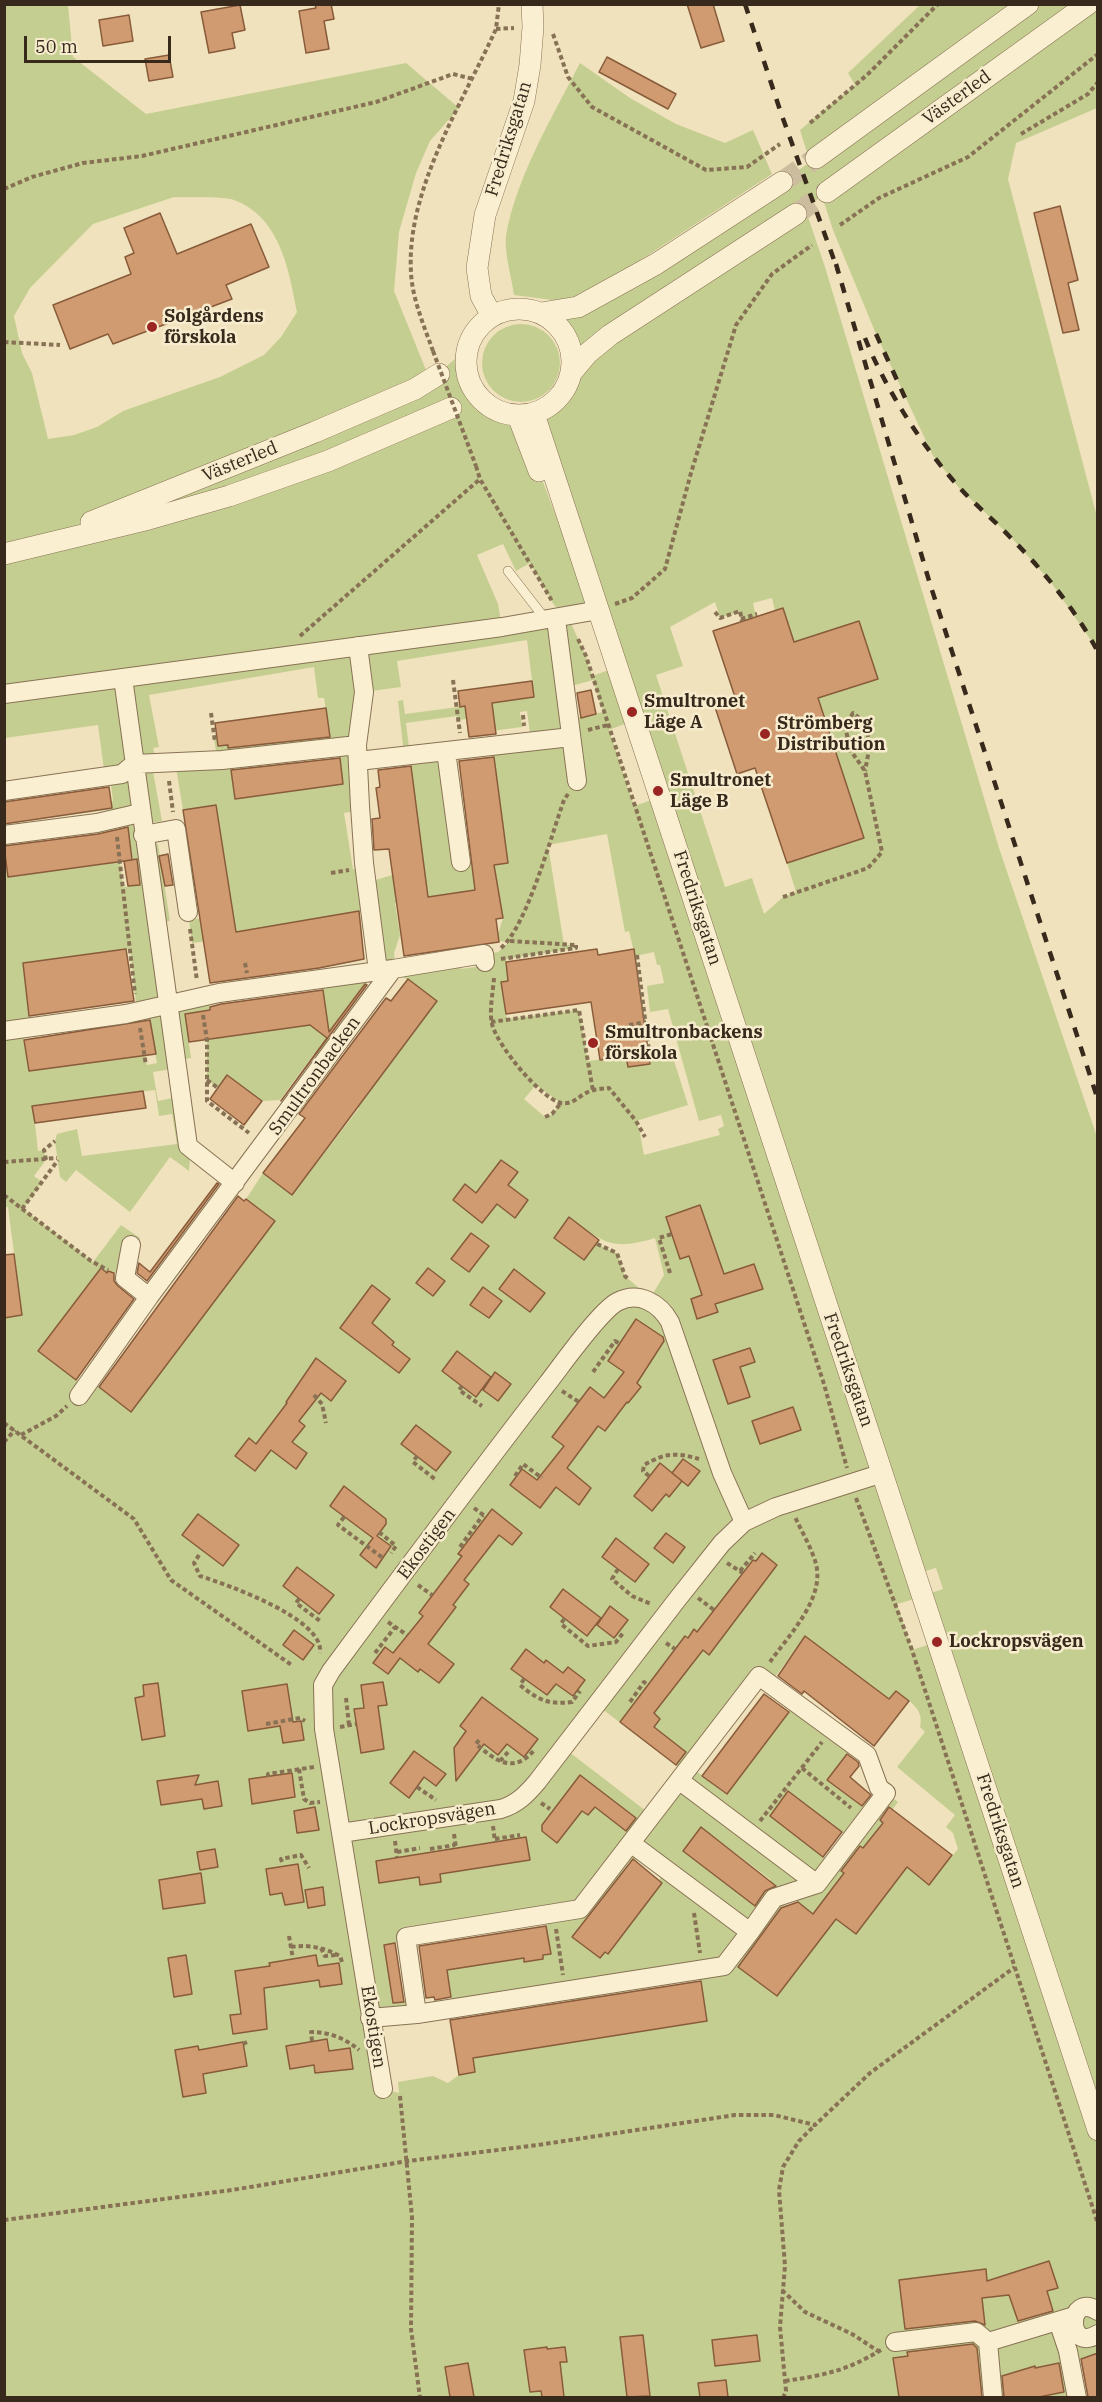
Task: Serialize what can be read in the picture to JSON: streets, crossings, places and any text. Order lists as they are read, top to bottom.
{
  "streets": {
    "street": [
      "Västerled",
      "Fredriksgatan",
      "Smultronbacken",
      "Ekostigen",
      "Lockropsvägen"
    ]
  },
  "crossings": [
    ["Västerled", "Fredriksgatan"],
    ["Fredriksgatan", "Lockropsvägen"],
    ["Ekostigen", "Lockropsvägen"]
  ],
  "places": [
    "Solgårdens förskola",
    "Smultronet Läge A",
    "Strömberg Distribution",
    "Smultronet Läge B",
    "Smultronbackens förskola",
    "Lockropsvägen"
  ],
  "scale_bar": "50 m"
}
